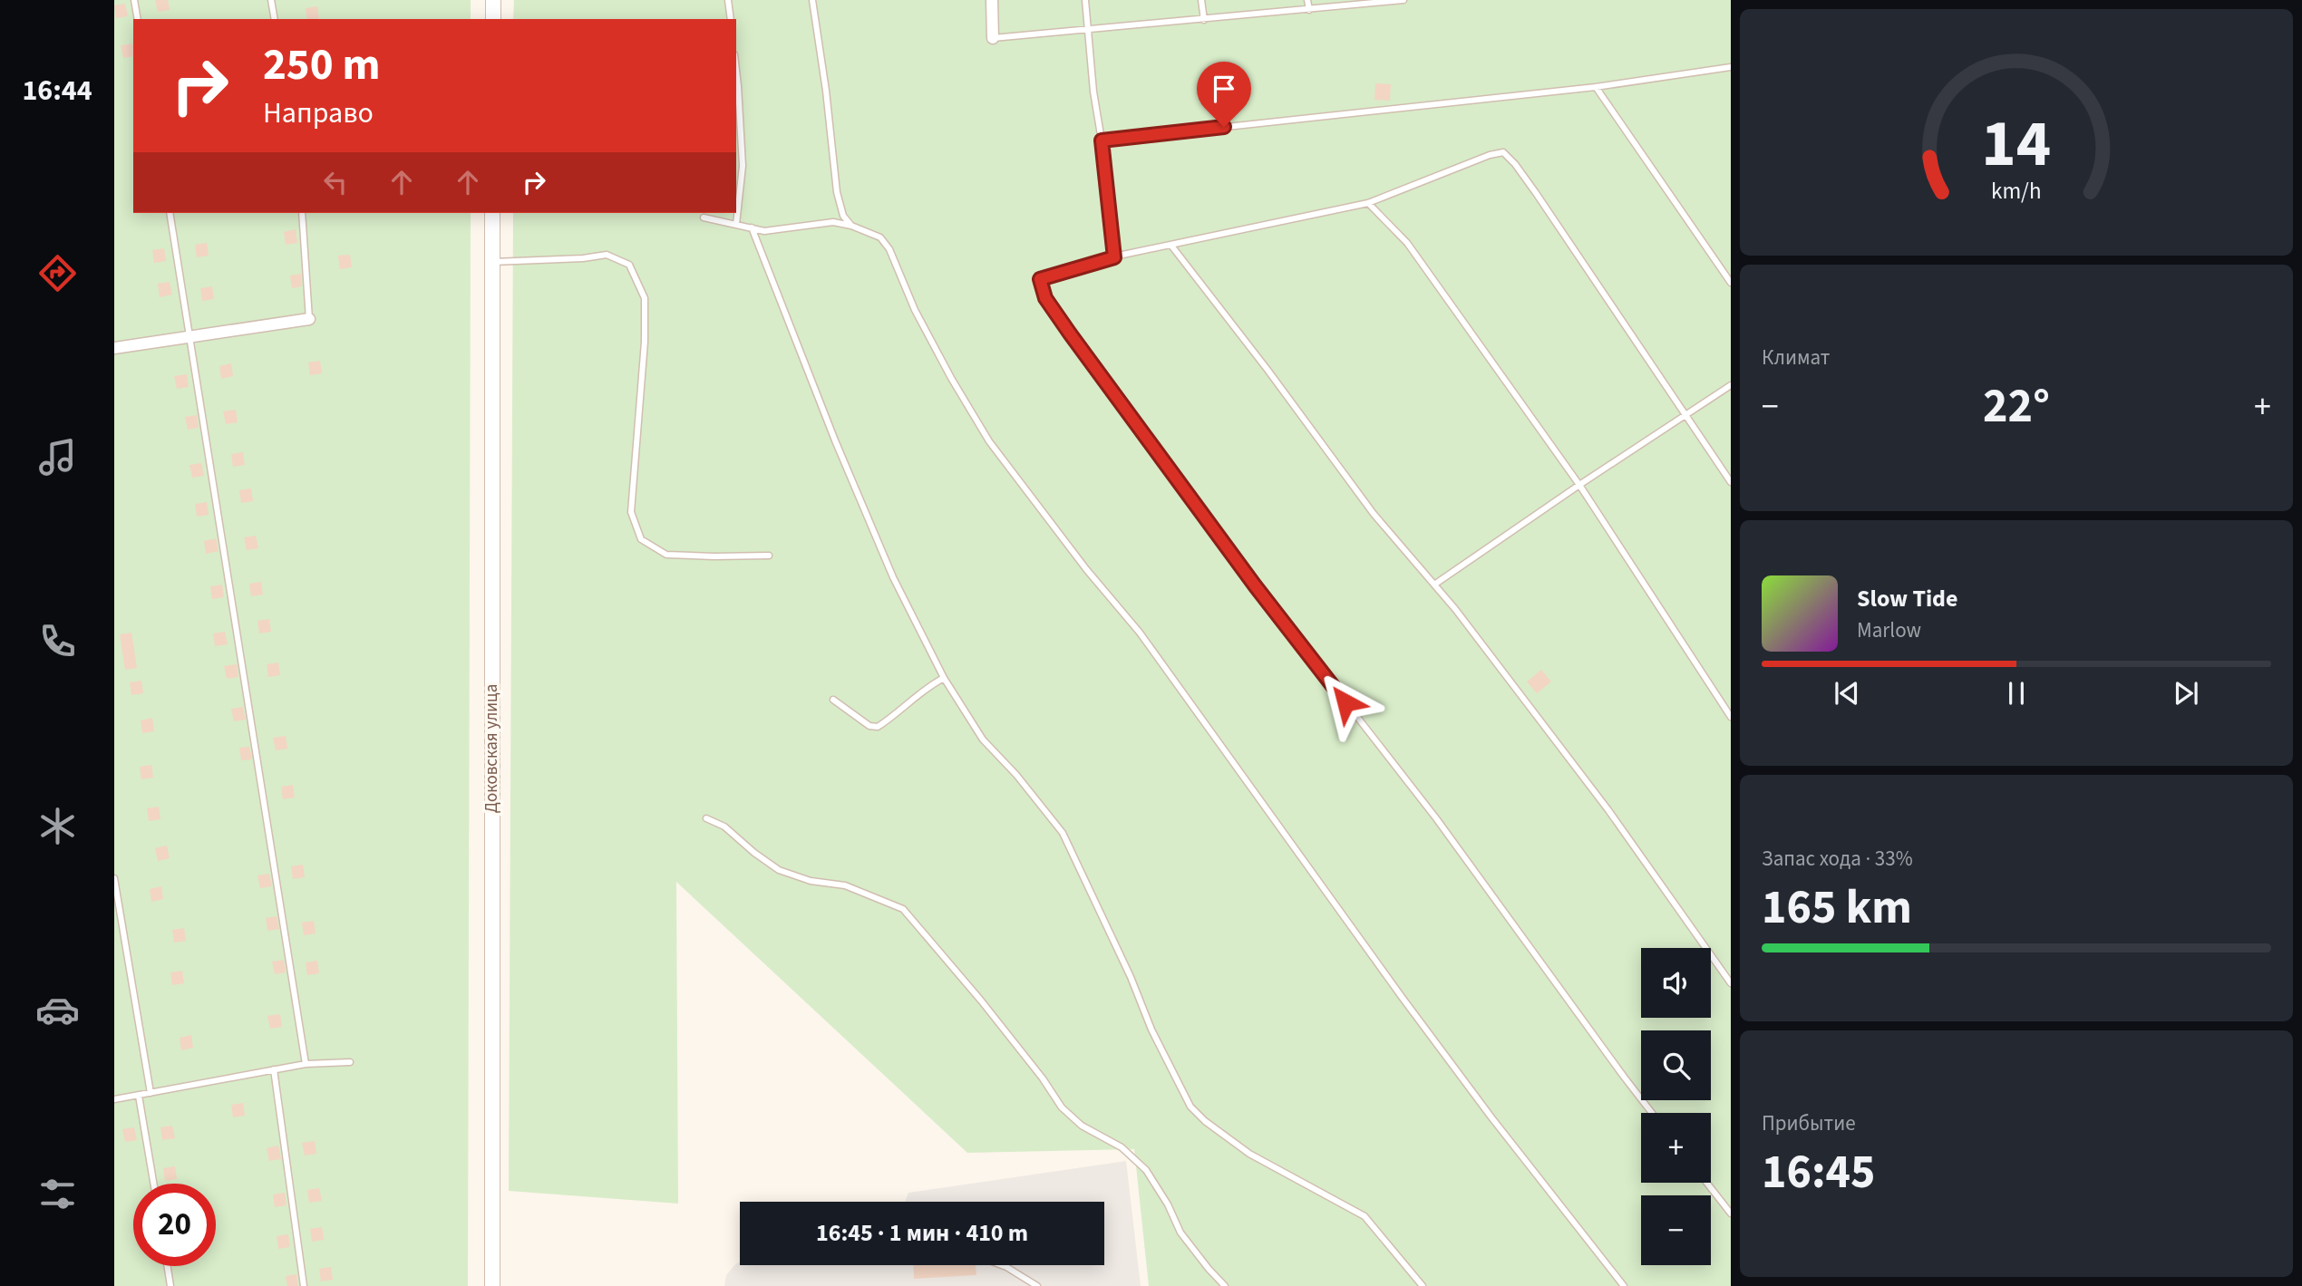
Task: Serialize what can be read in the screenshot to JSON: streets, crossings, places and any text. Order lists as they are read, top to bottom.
{
  "streets": {
    "street": ["Доковская улица"]
  },
  "page": {
    "tabs": "16:44",
    "turn": ["250 m", "Направо"],
    "tile": [
      "Климат",
      ["Запас хода · 33%", "165 km"],
      ["Прибытие", "16:45"]
    ],
    "heat": ["−", "22°", "+"],
    "song": ["Slow Tide", "Marlow"],
    "map_buttons": ["+", "−"],
    "limit": "20",
    "trip": "16:45 · 1 мин · 410 m",
    "gauge": ["14", "km/h"]
  }
}
